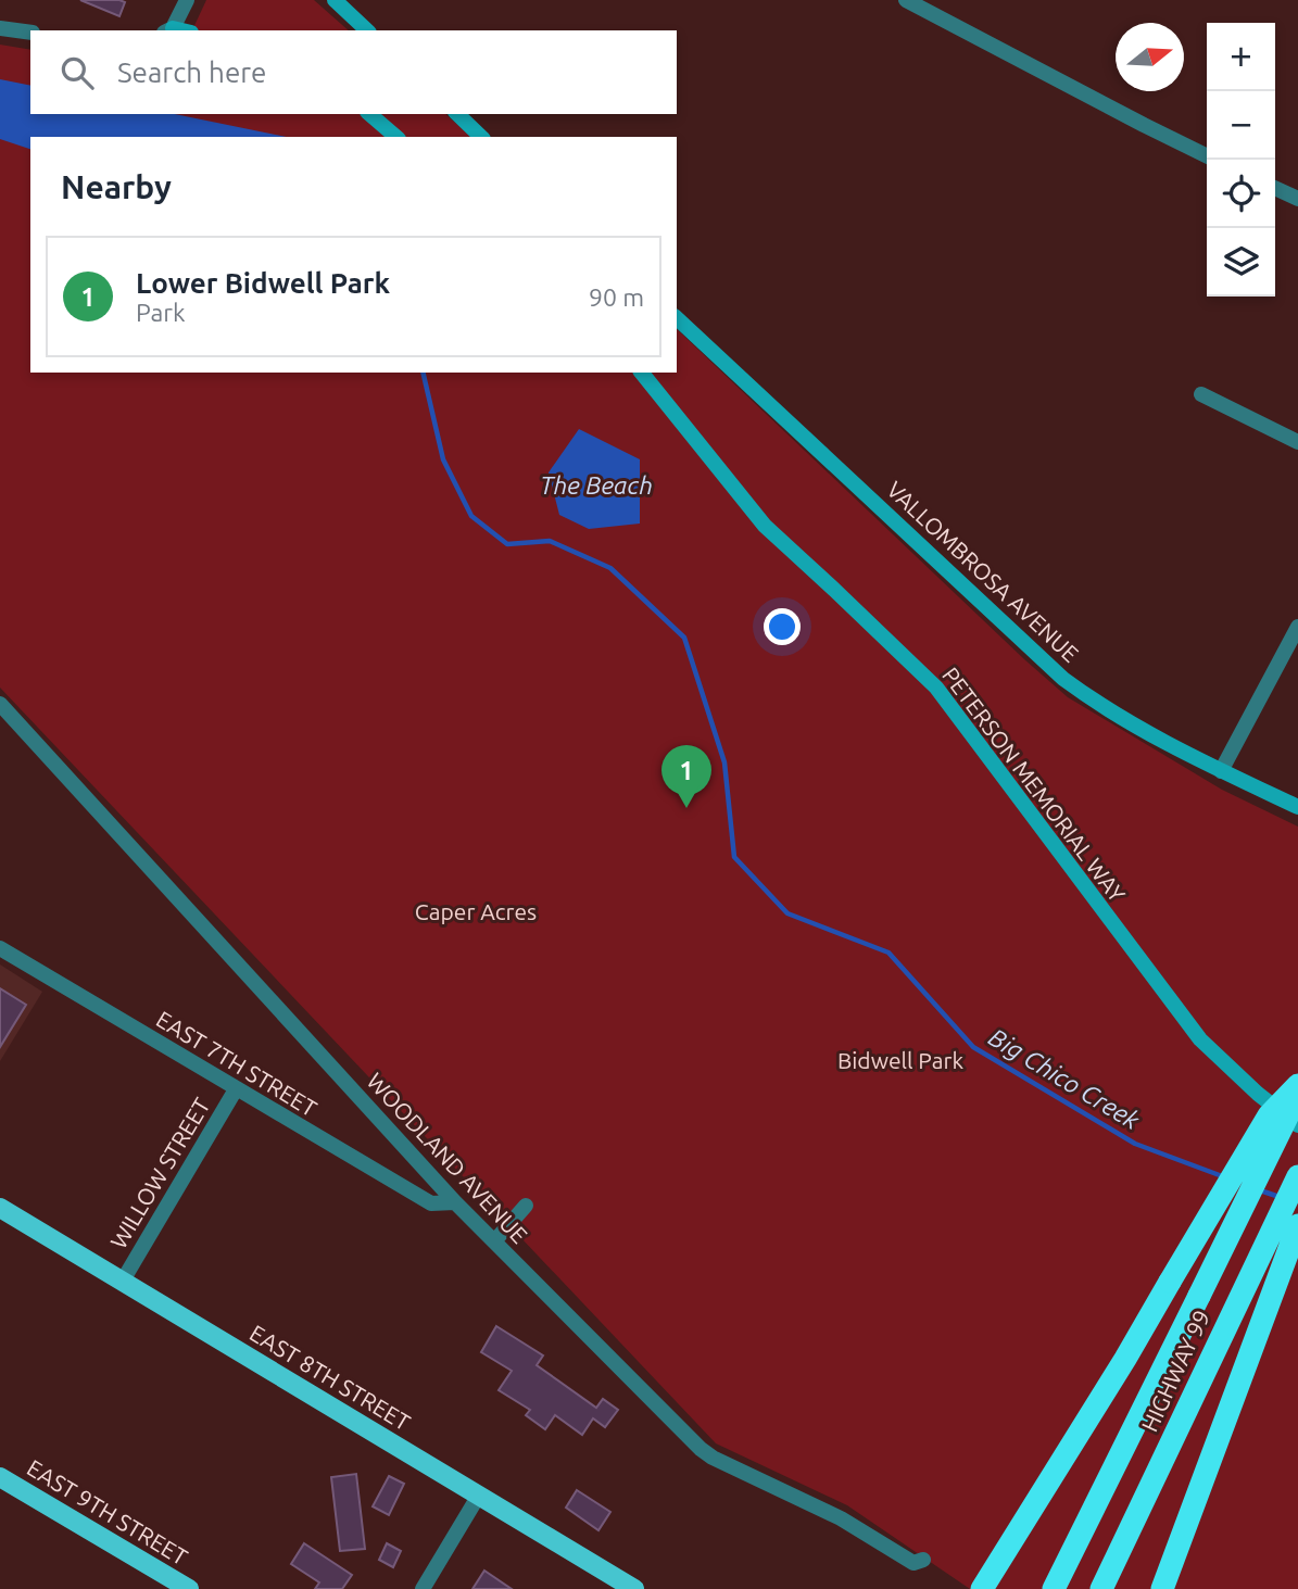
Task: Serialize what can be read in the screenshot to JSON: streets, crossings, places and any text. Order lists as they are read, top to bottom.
{
  "streets": {
    "highway": ["HIGHWAY 99"],
    "main road": ["EAST 8TH STREET", "EAST 9TH STREET"],
    "street": [
      "VALLOMBROSA AVENUE",
      "PETERSON MEMORIAL WAY",
      "EAST 7TH STREET",
      "WOODLAND AVENUE",
      "WILLOW STREET"
    ]
  },
  "crossings": [
    ["EAST 7TH STREET", "WOODLAND AVENUE"],
    ["EAST 7TH STREET", "WILLOW STREET"],
    ["WILLOW STREET", "EAST 8TH STREET"]
  ],
  "water": ["The Beach", "Big Chico Creek"],
  "parks": ["Caper Acres", "Bidwell Park"],
  "north": "right",
  "page": {
    "map_buttons": ["+", "−"],
    "search": "Search here",
    "heading": "Nearby",
    "list": [
      {
        "mark": "1",
        "name": "Lower Bidwell Park",
        "note": "Park",
        "value": "90 m"
      }
    ],
    "pins": "1"
  }
}
